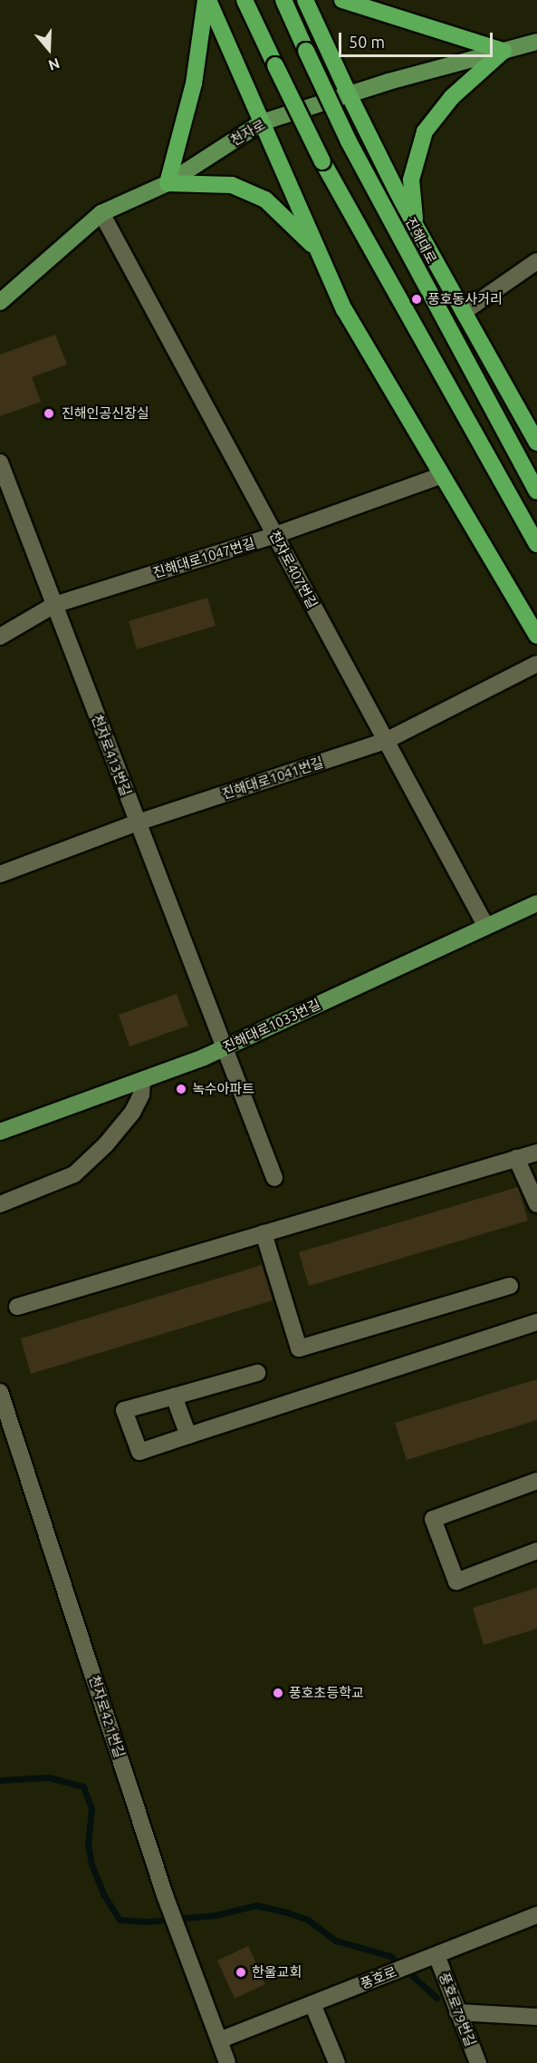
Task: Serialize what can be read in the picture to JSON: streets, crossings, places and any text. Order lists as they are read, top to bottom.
{
  "streets": {
    "highway": ["진해대로"],
    "main road": ["천자로", "진해대로1033번길"],
    "street": [
      "진해대로1047번길",
      "천자로407번길",
      "천자로413번길",
      "진해대로1041번길",
      "천자로421번길",
      "풍호로",
      "풍호로79번길"
    ]
  },
  "crossings": [
    ["천자로", "천자로407번길"],
    ["진해대로1047번길", "천자로407번길"],
    ["진해대로1047번길", "천자로413번길"],
    ["천자로407번길", "진해대로1041번길"],
    ["천자로407번길", "진해대로1033번길"],
    ["천자로413번길", "진해대로1041번길"],
    ["천자로413번길", "진해대로1033번길"],
    ["천자로421번길", "풍호로"],
    ["풍호로", "풍호로79번길"]
  ],
  "places": [
    "풍호동사거리",
    "진해인공신장실",
    "녹수아파트",
    "풍호초등학교",
    "한울교회"
  ],
  "scale_bar": "50 m",
  "north": "bottom"
}
